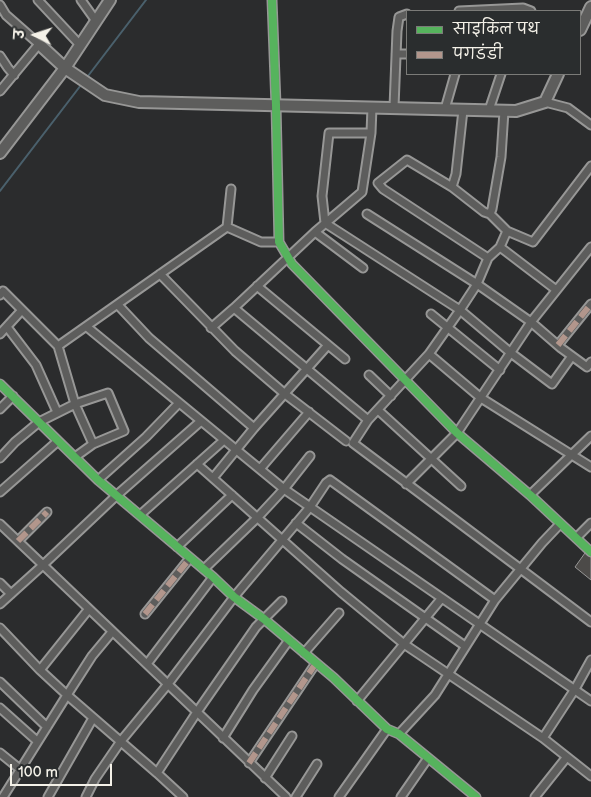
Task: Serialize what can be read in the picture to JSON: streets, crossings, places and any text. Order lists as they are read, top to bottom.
{
  "legend": ["साइकिल पथ", "पगडंडी"],
  "scale_bar": "100 m",
  "north": "left"
}
